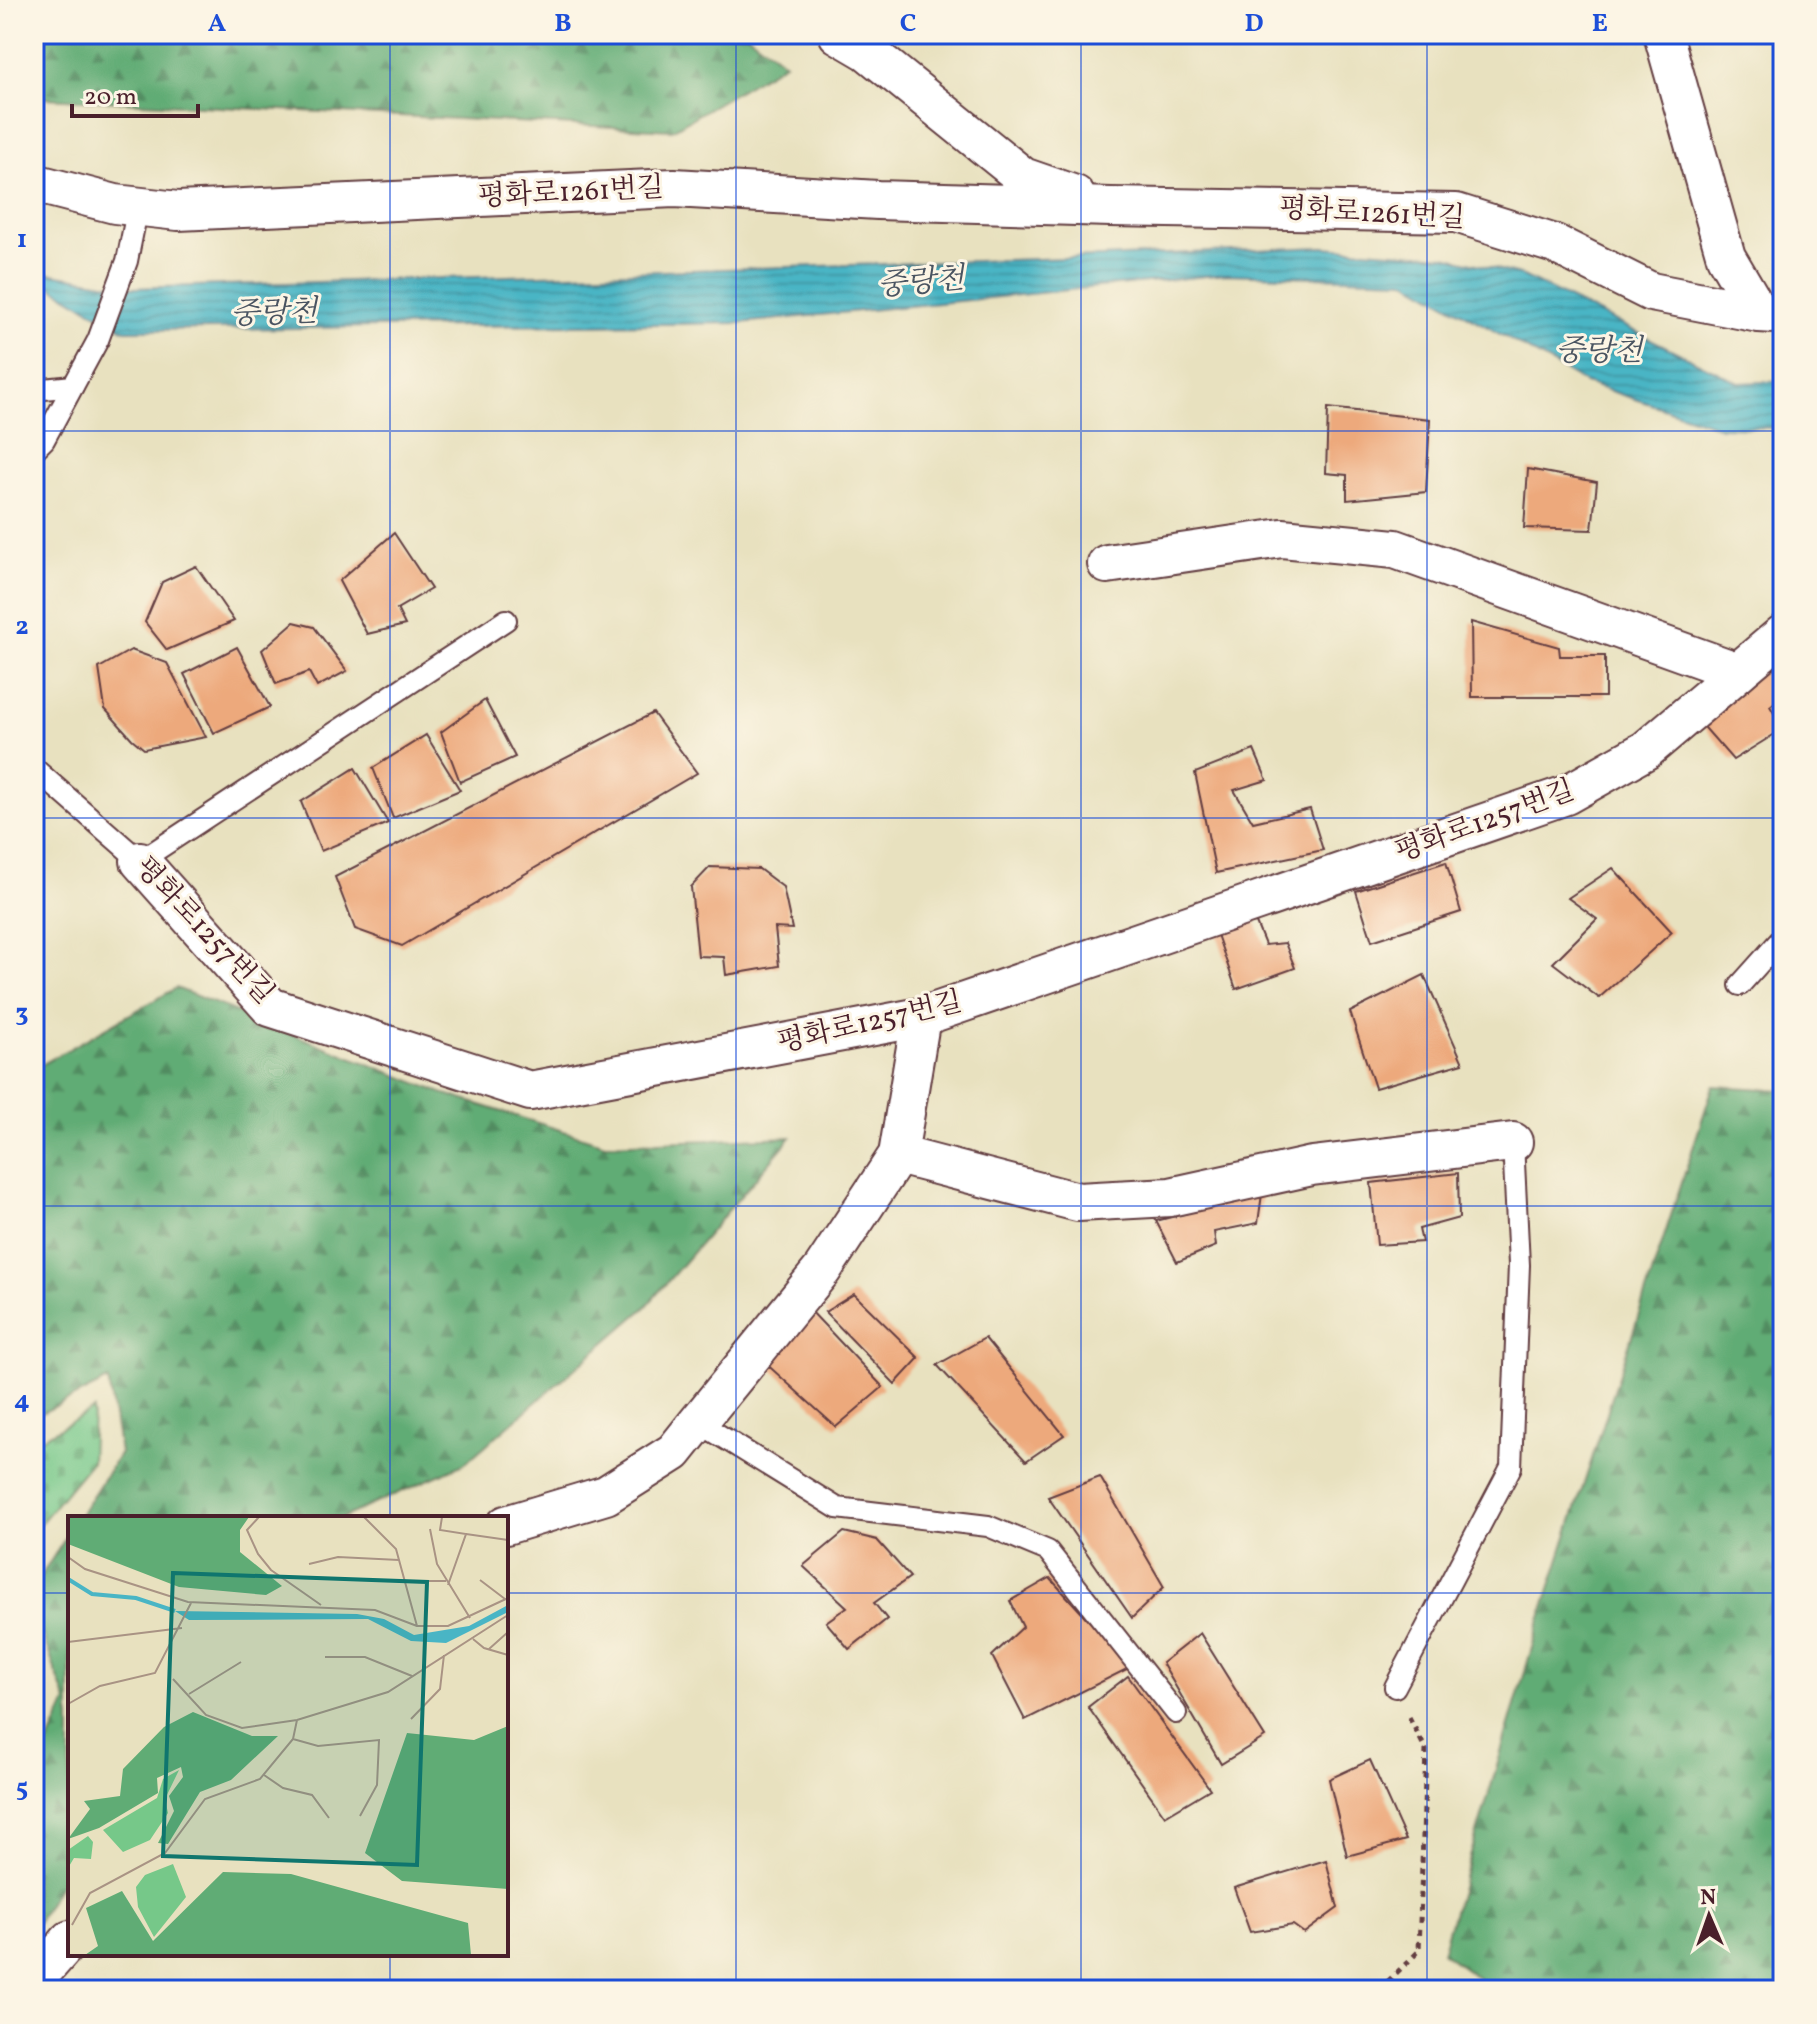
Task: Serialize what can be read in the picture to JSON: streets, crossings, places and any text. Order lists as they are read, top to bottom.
{
  "streets": {
    "street": ["평화로1261번길", "평화로1257번길"]
  },
  "water": ["중랑천"],
  "scale_bar": "20 m",
  "north": "top",
  "grid": {
    "columns": [
      "A",
      "B",
      "C",
      "D",
      "E"
    ],
    "rows": [
      "1",
      "2",
      "3",
      "4",
      "5"
    ]
  }
}
